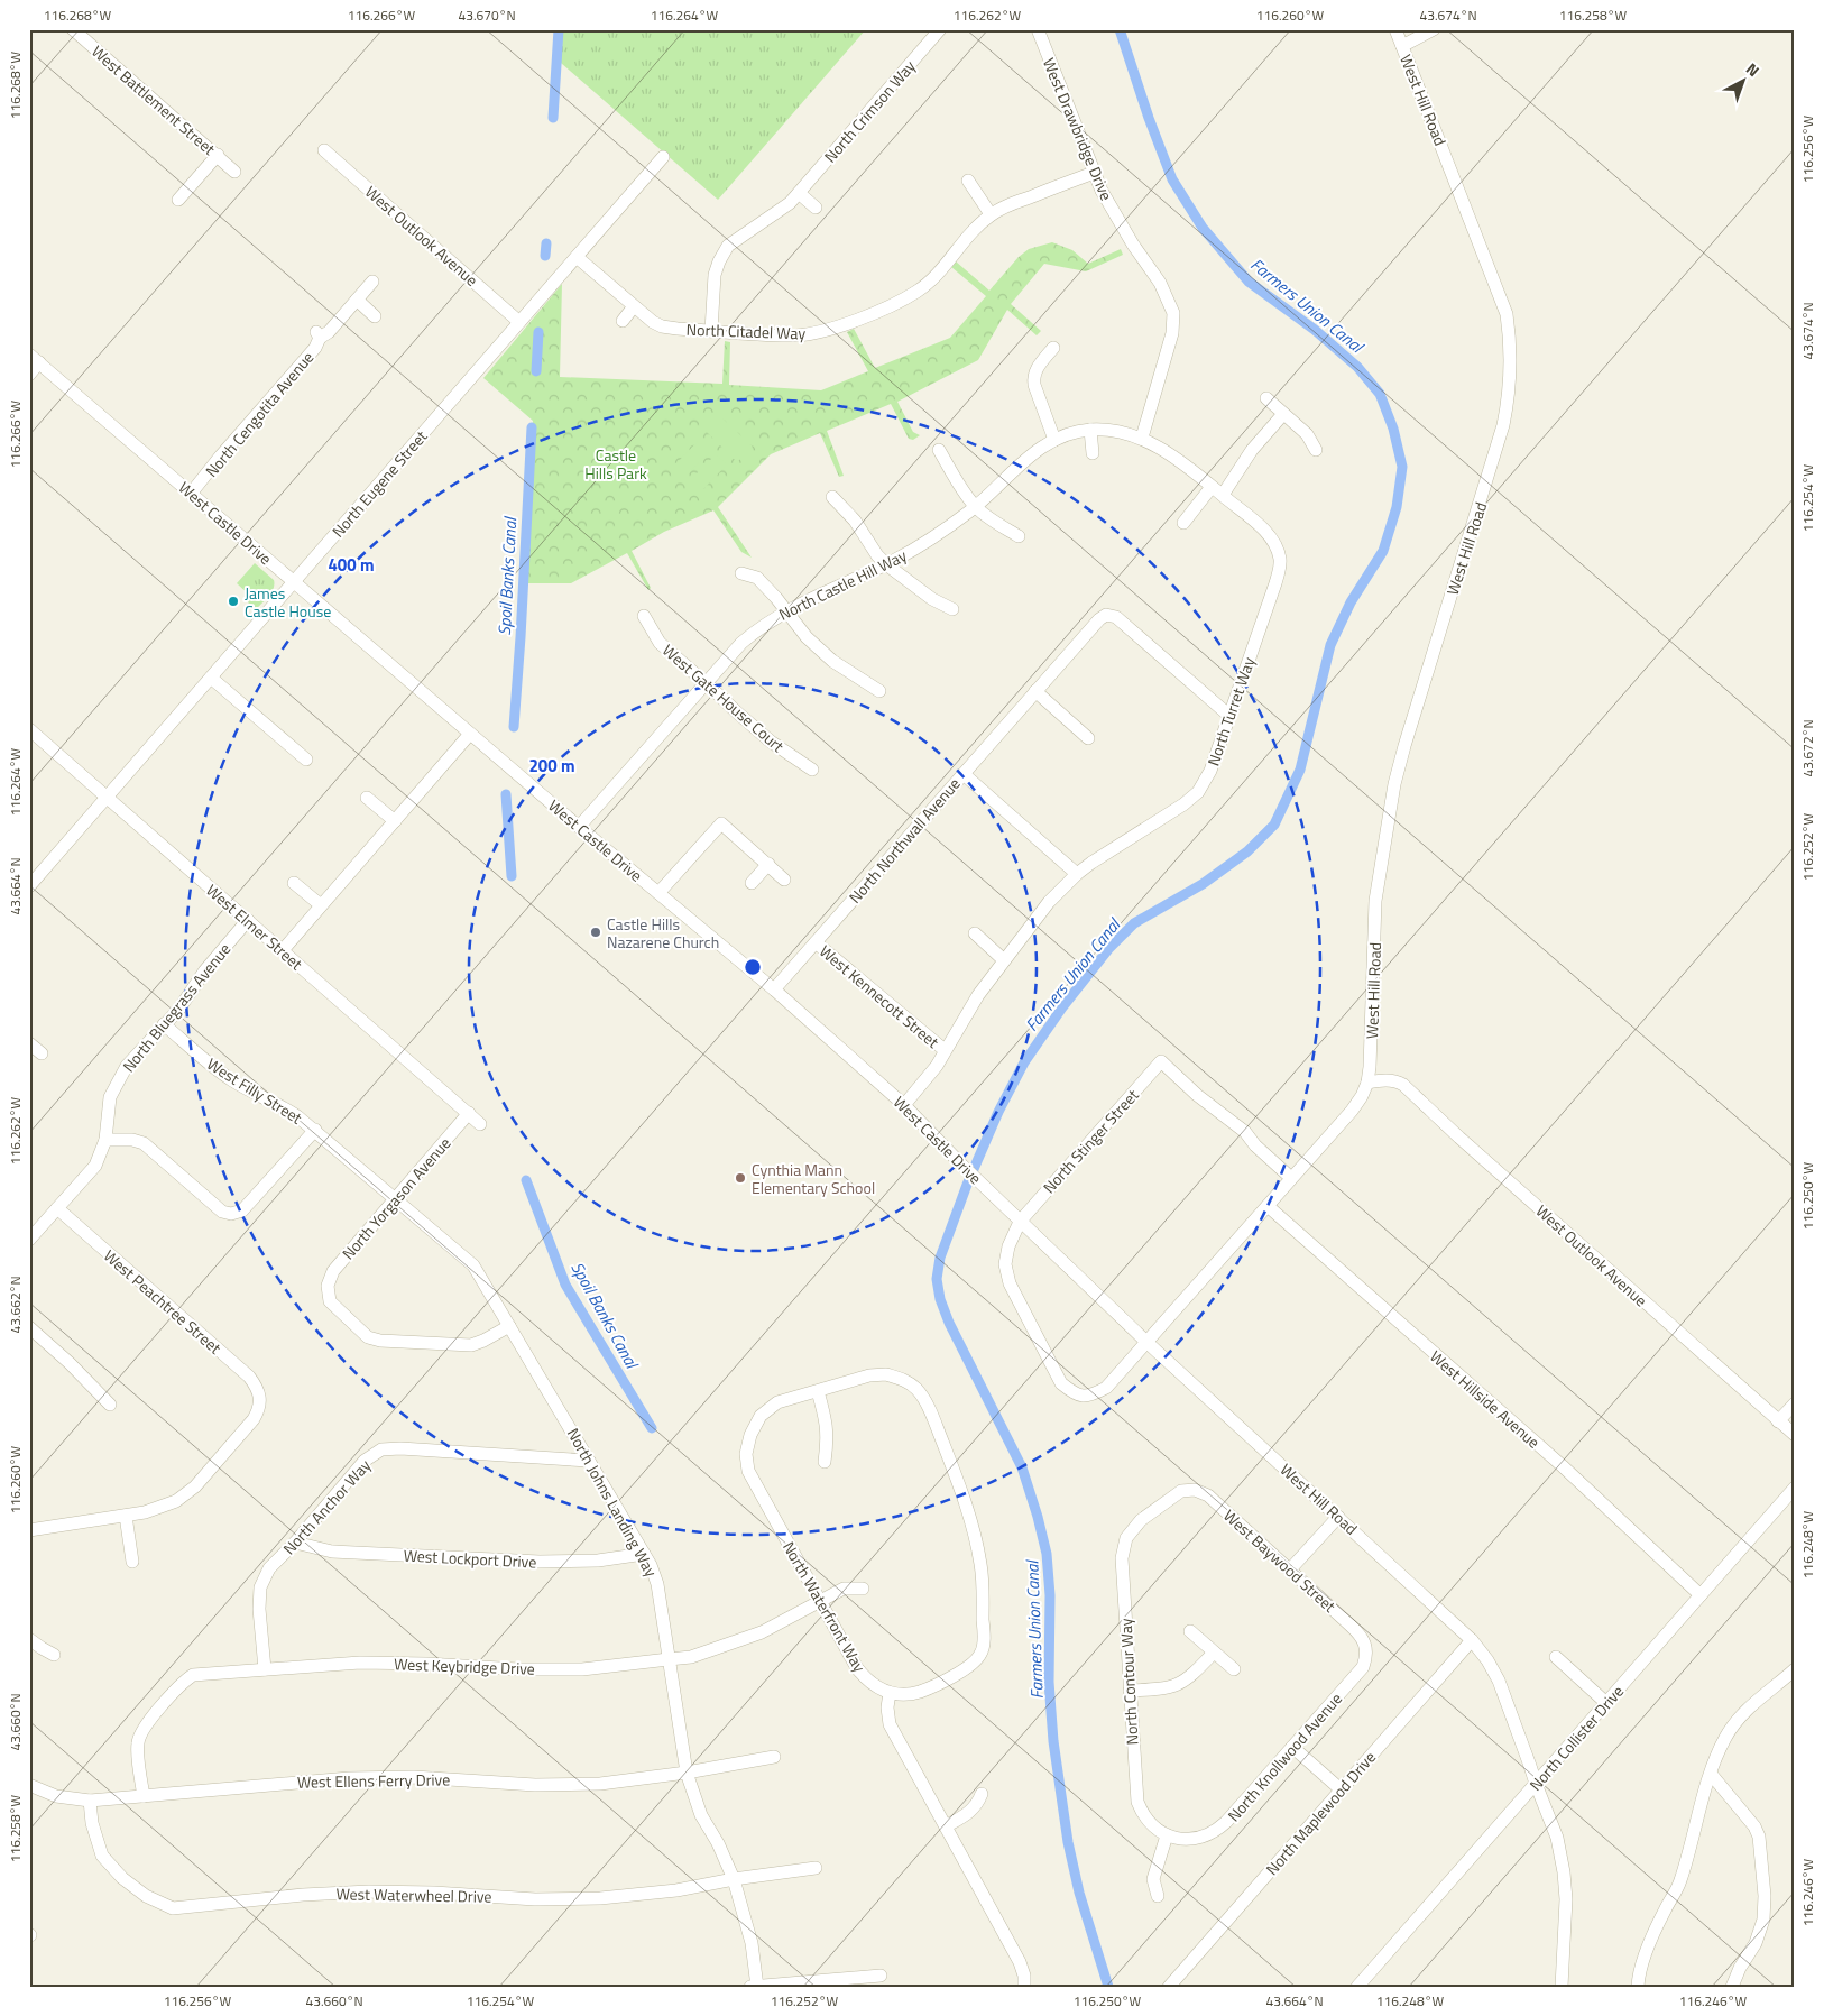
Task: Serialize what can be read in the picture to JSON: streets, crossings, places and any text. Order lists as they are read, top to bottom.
{
  "streets": {
    "street": [
      "West Battlement Street",
      "West Hill Road",
      "North Crimson Way",
      "West Drawbridge Drive",
      "West Outlook Avenue",
      "North Citadel Way",
      "North Cengotita Avenue",
      "North Eugene Street",
      "West Castle Drive",
      "North Castle Hill Way",
      "West Gate House Court",
      "North Turret Way",
      "North Northwall Avenue",
      "West Elmer Street",
      "West Kennecott Street",
      "North Bluegrass Avenue",
      "West Filly Street",
      "North Stinger Street",
      "North Yorgason Avenue",
      "West Peachtree Street",
      "West Hillside Avenue",
      "North Johns Landing Way",
      "North Anchor Way",
      "West Lockport Drive",
      "West Baywood Street",
      "North Waterfront Way",
      "West Keybridge Drive",
      "North Contour Way",
      "North Collister Drive",
      "North Knollwood Avenue",
      "West Ellens Ferry Drive",
      "North Maplewood Drive",
      "West Waterwheel Drive"
    ]
  },
  "crossings": [
    ["West Hill Road", "West Outlook Avenue"],
    ["West Hill Road", "West Castle Drive"],
    ["West Hill Road", "North Stinger Street"],
    ["West Hill Road", "West Hillside Avenue"],
    ["West Hill Road", "North Collister Drive"],
    ["West Hill Road", "North Maplewood Drive"],
    ["North Crimson Way", "North Citadel Way"],
    ["West Drawbridge Drive", "North Citadel Way"],
    ["West Drawbridge Drive", "North Castle Hill Way"],
    ["West Drawbridge Drive", "North Turret Way"],
    ["West Outlook Avenue", "North Eugene Street"],
    ["North Citadel Way", "North Eugene Street"],
    ["North Cengotita Avenue", "West Castle Drive"],
    ["North Eugene Street", "West Castle Drive"],
    ["North Eugene Street", "West Elmer Street"],
    ["West Castle Drive", "North Castle Hill Way"],
    ["West Castle Drive", "North Turret Way"],
    ["West Castle Drive", "North Northwall Avenue"],
    ["West Castle Drive", "North Stinger Street"],
    ["North Castle Hill Way", "West Gate House Court"],
    ["North Castle Hill Way", "North Turret Way"],
    ["North Turret Way", "North Northwall Avenue"],
    ["North Turret Way", "West Kennecott Street"],
    ["North Northwall Avenue", "West Kennecott Street"],
    ["West Elmer Street", "North Bluegrass Avenue"],
    ["West Elmer Street", "North Yorgason Avenue"],
    ["North Bluegrass Avenue", "West Filly Street"],
    ["North Bluegrass Avenue", "West Peachtree Street"],
    ["West Filly Street", "North Yorgason Avenue"],
    ["West Filly Street", "North Johns Landing Way"],
    ["North Yorgason Avenue", "North Johns Landing Way"],
    ["West Hillside Avenue", "North Collister Drive"],
    ["North Johns Landing Way", "North Anchor Way"],
    ["North Johns Landing Way", "West Lockport Drive"],
    ["North Johns Landing Way", "West Keybridge Drive"],
    ["North Johns Landing Way", "West Ellens Ferry Drive"],
    ["North Johns Landing Way", "West Waterwheel Drive"],
    ["North Anchor Way", "West Lockport Drive"],
    ["North Anchor Way", "West Keybridge Drive"],
    ["West Baywood Street", "North Contour Way"],
    ["West Baywood Street", "North Knollwood Avenue"],
    ["North Waterfront Way", "West Keybridge Drive"],
    ["West Keybridge Drive", "West Ellens Ferry Drive"],
    ["North Contour Way", "North Knollwood Avenue"],
    ["West Ellens Ferry Drive", "West Waterwheel Drive"]
  ],
  "water": ["Farmers Union Canal", "Spoil Banks Canal"],
  "parks": ["Castle Hills Park"],
  "places": ["James Castle House", "Castle Hills Nazarene Church", "Cynthia Mann Elementary School"],
  "north": "top right",
  "coordinates": [
    "116.268°W",
    "116.266°W",
    "43.670°N",
    "116.264°W",
    "116.262°W",
    "116.260°W",
    "43.674°N",
    "116.258°W",
    "116.256°W",
    "116.254°W",
    "43.672°N",
    "116.252°W",
    "43.664°N",
    "116.250°W",
    "43.662°N",
    "116.248°W",
    "43.660°N",
    "116.246°W"
  ],
  "rings": ["400 m", "200 m"]
}
